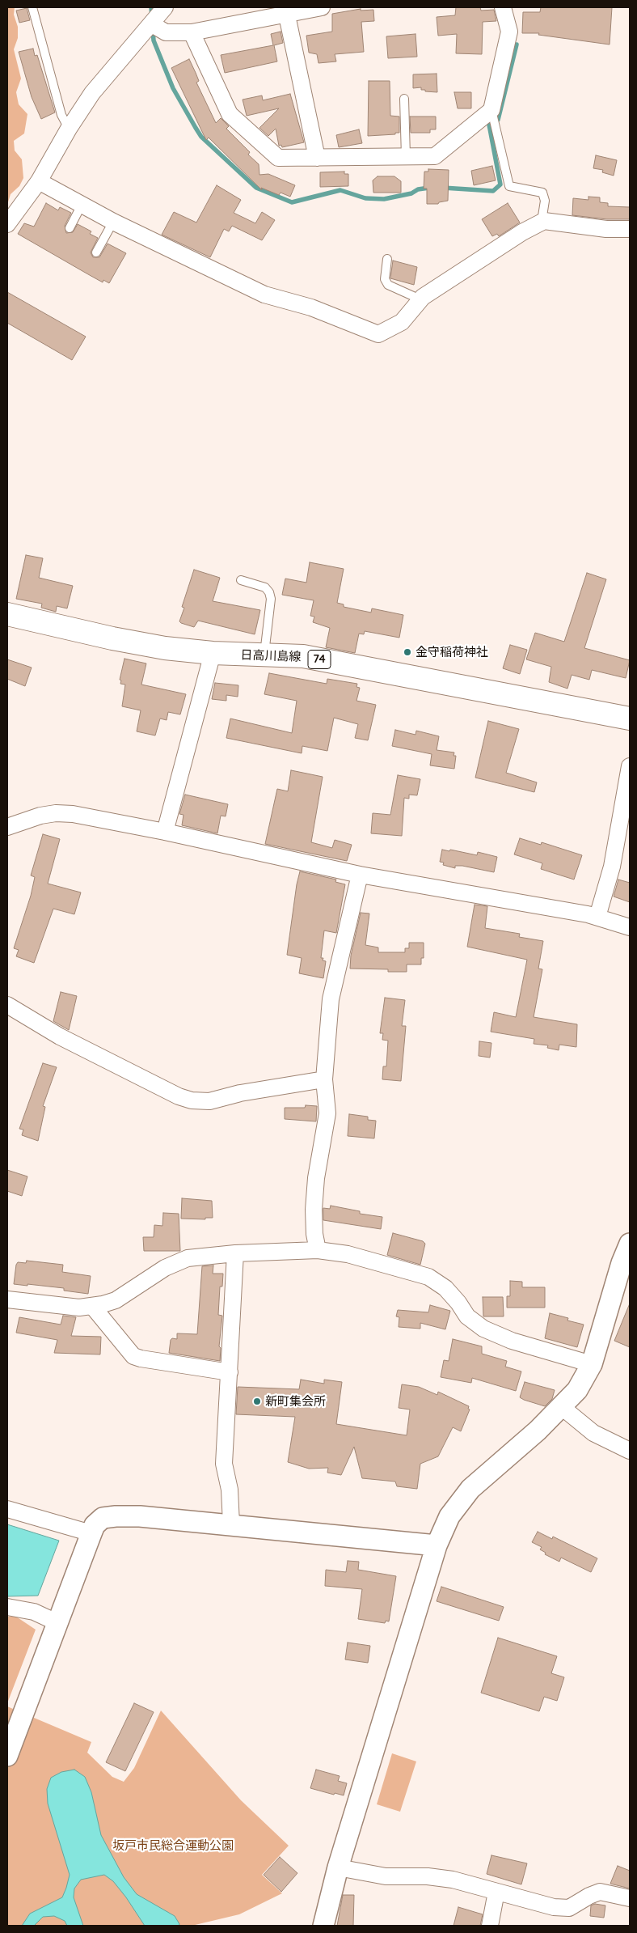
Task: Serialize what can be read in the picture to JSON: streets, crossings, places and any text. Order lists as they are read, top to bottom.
{
  "streets": {
    "main road": ["日高川島線", "74"]
  },
  "parks": ["坂戸市民総合運動公園"],
  "places": ["金守稲荷神社", "新町集会所"]
}
